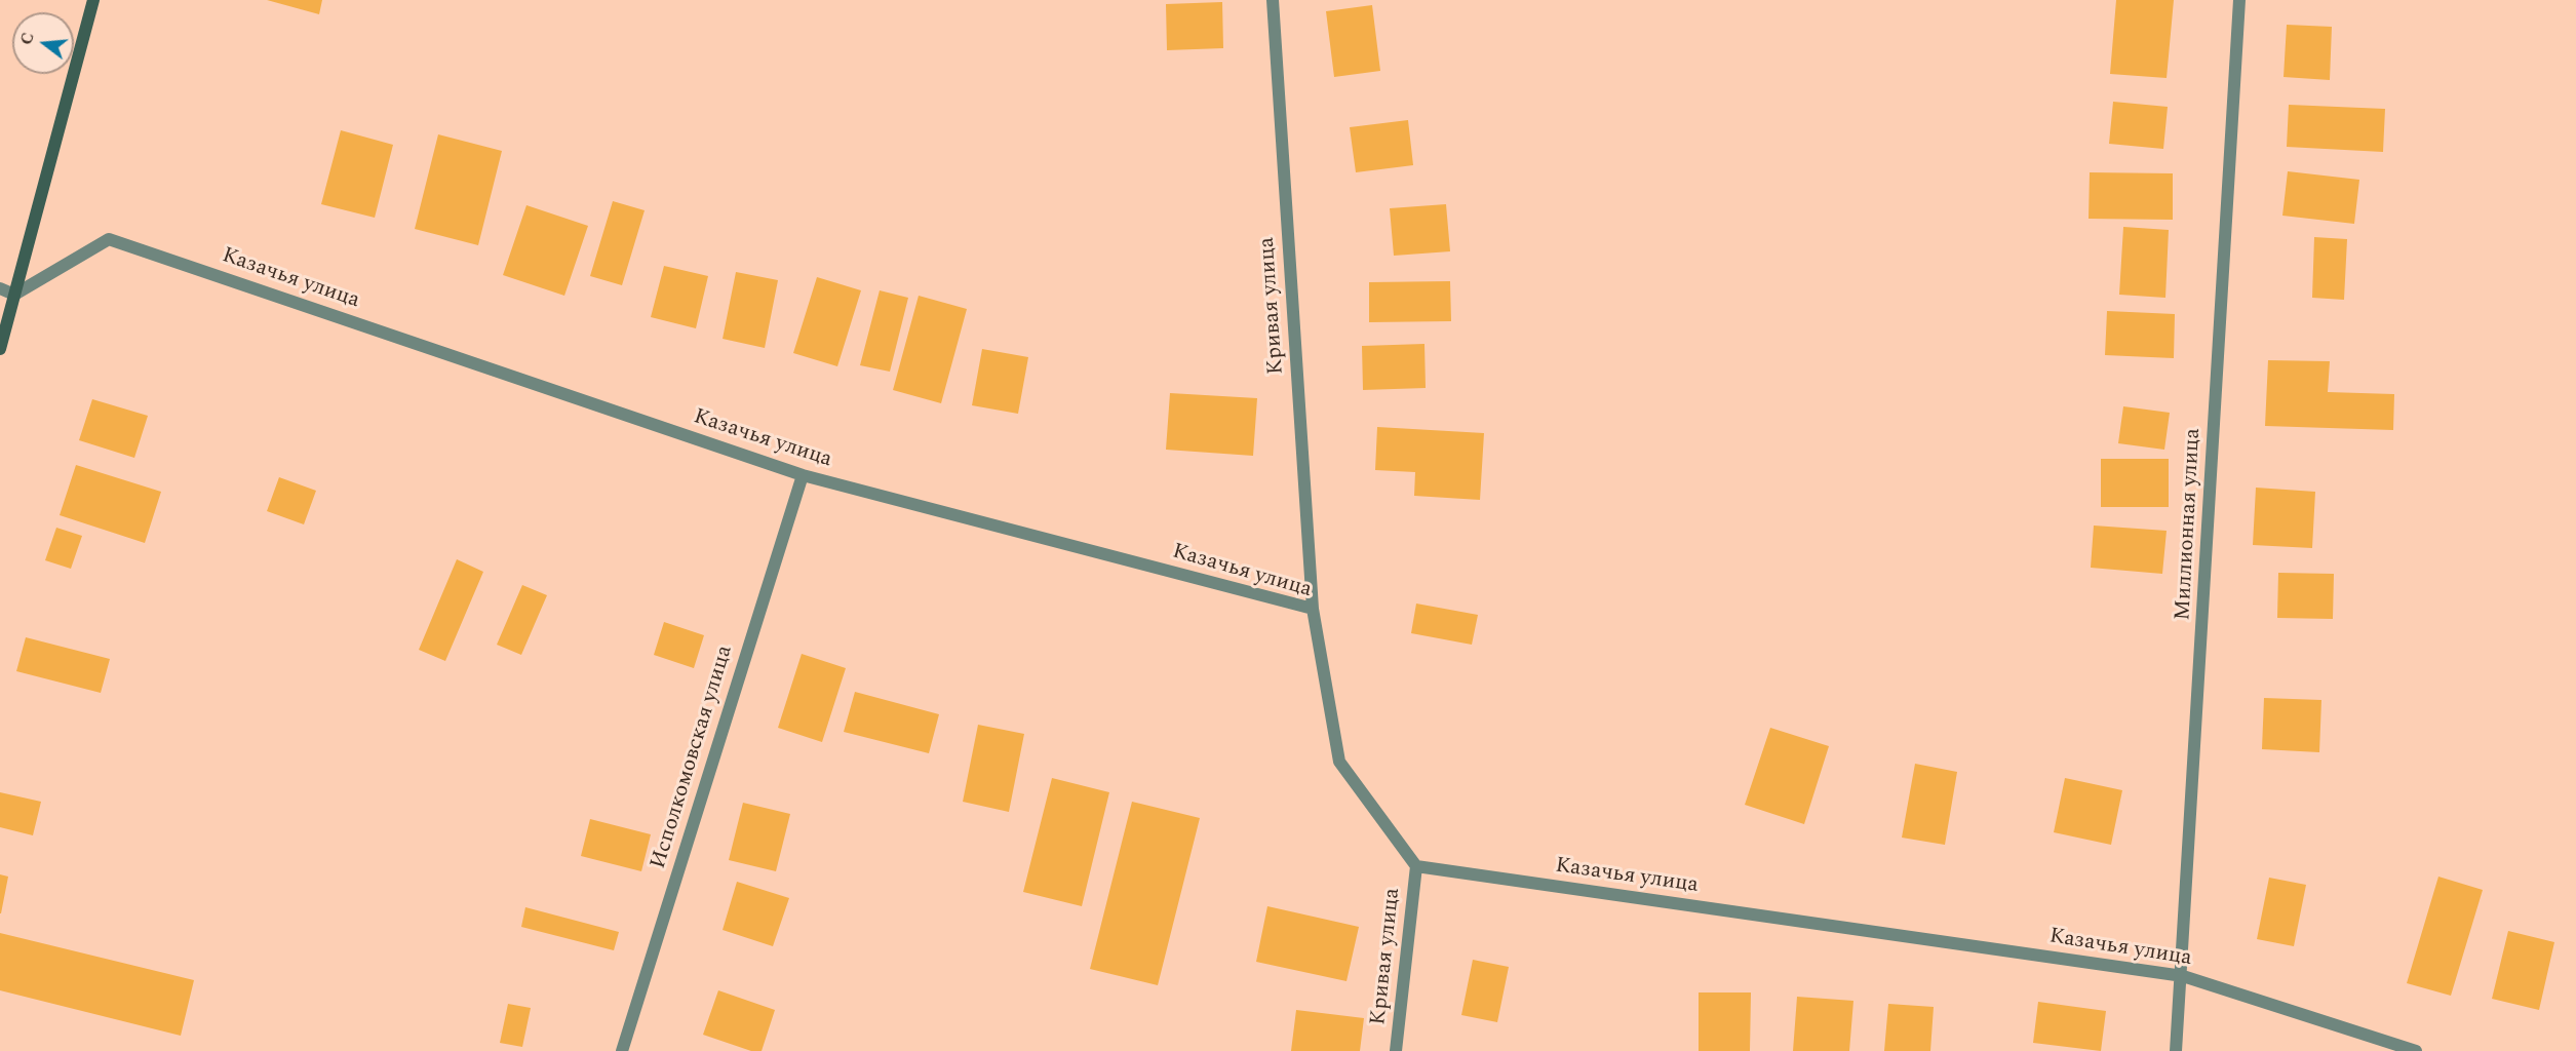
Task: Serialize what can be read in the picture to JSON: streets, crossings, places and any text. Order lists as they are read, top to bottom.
{
  "streets": {
    "street": [
      "Казачья улица",
      "Кривая улица",
      "Миллионная улица",
      "Исполкомовская улица"
    ]
  },
  "crossings": [
    ["Казачья улица", "Кривая улица"],
    ["Казачья улица", "Миллионная улица"],
    ["Казачья улица", "Исполкомовская улица"]
  ],
  "north": "left"
}
